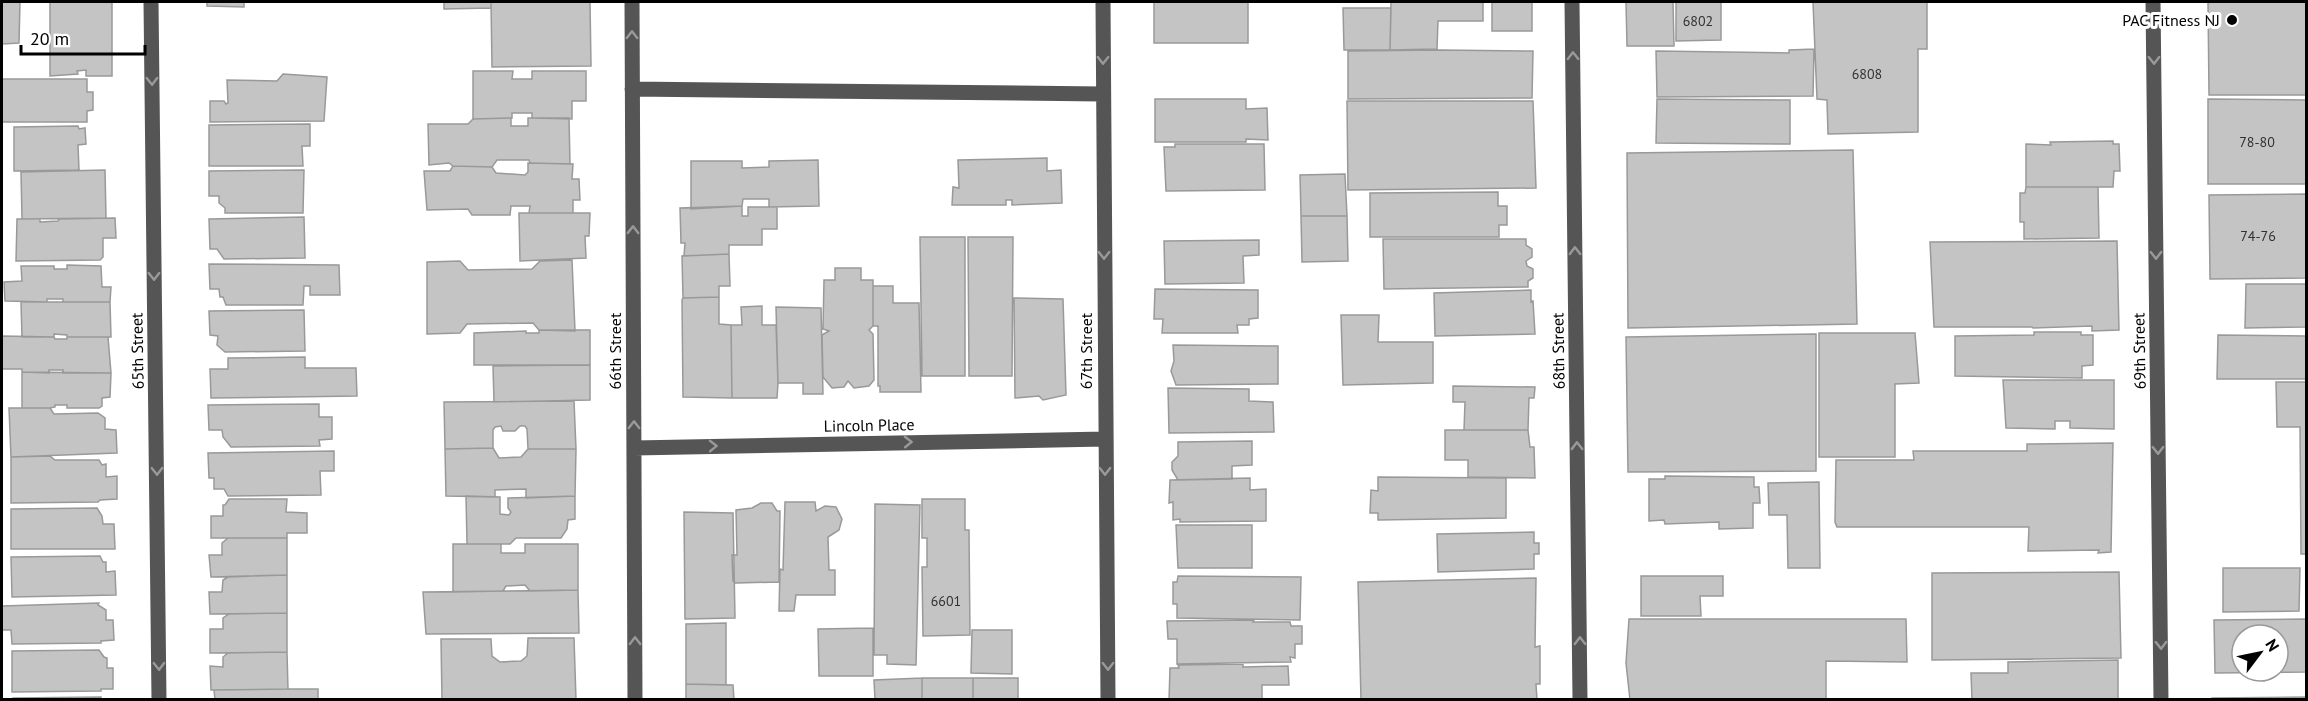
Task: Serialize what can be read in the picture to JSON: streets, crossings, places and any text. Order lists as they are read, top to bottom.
{
  "streets": {
    "street": [
      "65th Street",
      "66th Street",
      "67th Street",
      "68th Street",
      "69th Street",
      "Lincoln Place"
    ]
  },
  "crossings": [
    ["66th Street", "Lincoln Place"],
    ["67th Street", "Lincoln Place"]
  ],
  "one_way": [
    "65th Street",
    "66th Street",
    "67th Street",
    "68th Street",
    "69th Street",
    "Lincoln Place"
  ],
  "places": ["PAC Fitness NJ"],
  "house_numbers": [
    "6802",
    "6808",
    "78-80",
    "74-76",
    "6601"
  ],
  "scale_bar": "20 m",
  "north": "top right"
}
